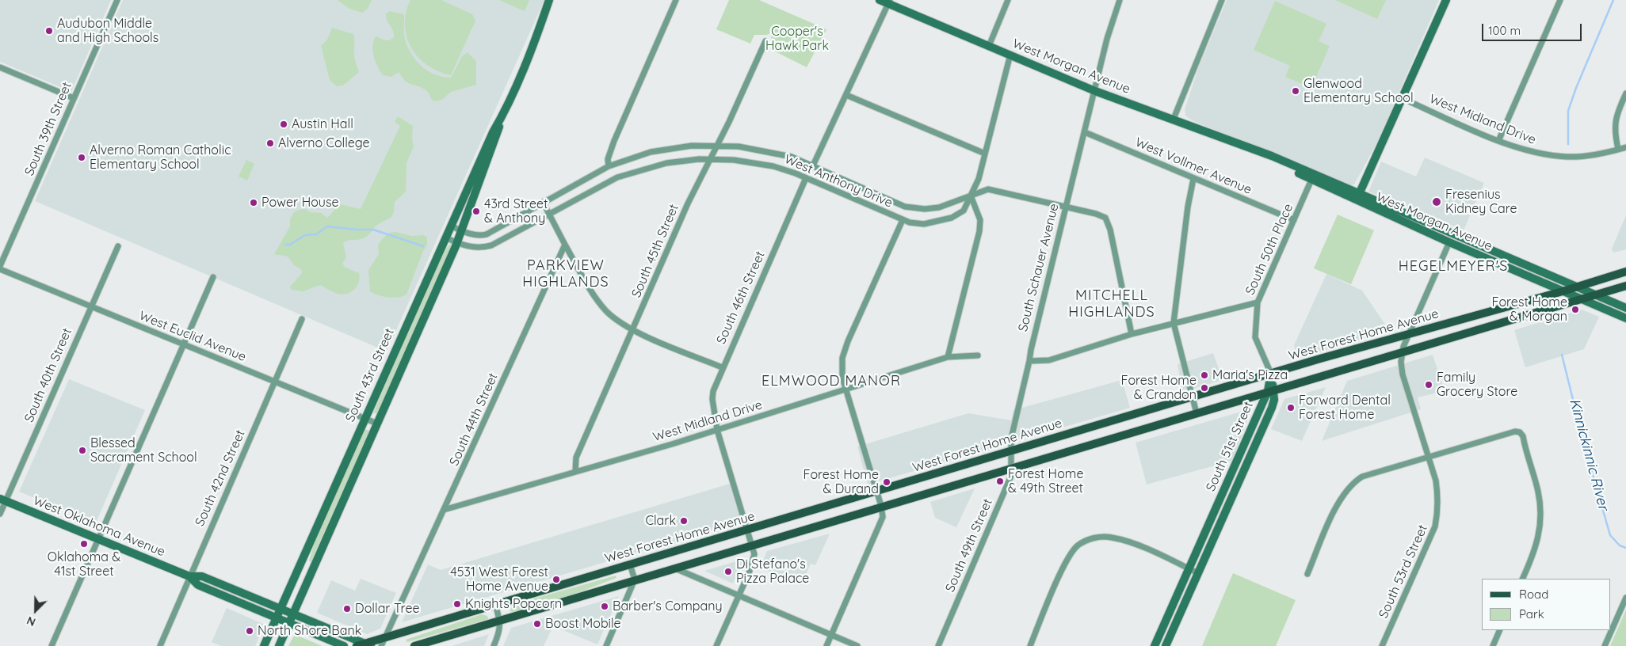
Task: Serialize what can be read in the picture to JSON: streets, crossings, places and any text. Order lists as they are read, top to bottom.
{
  "streets": {
    "main road": ["West Forest Home Avenue"],
    "street": [
      "West Morgan Avenue",
      "West Midland Drive",
      "South 39th Street",
      "West Vollmer Avenue",
      "West Anthony Drive",
      "South 50th Place",
      "South 45th Street",
      "South Schauer Avenue",
      "South 46th Street",
      "West Euclid Avenue",
      "South 40th Street",
      "South 43rd Street",
      "South 44th Street",
      "South 51st Street",
      "South 42nd Street",
      "West Oklahoma Avenue",
      "South 49th Street",
      "South 53rd Street"
    ]
  },
  "crossings": [
    ["West Morgan Avenue", "South 50th Place"],
    ["West Morgan Avenue", "South Schauer Avenue"],
    ["West Morgan Avenue", "West Forest Home Avenue"],
    ["West Midland Drive", "South 45th Street"],
    ["West Midland Drive", "South 46th Street"],
    ["West Midland Drive", "South 44th Street"],
    ["South 39th Street", "West Euclid Avenue"],
    ["West Vollmer Avenue", "South 50th Place"],
    ["West Vollmer Avenue", "South Schauer Avenue"],
    ["West Anthony Drive", "South 45th Street"],
    ["West Anthony Drive", "South Schauer Avenue"],
    ["West Anthony Drive", "South 46th Street"],
    ["West Anthony Drive", "South 43rd Street"],
    ["South 50th Place", "West Forest Home Avenue"],
    ["South 50th Place", "South 51st Street"],
    ["South Schauer Avenue", "West Forest Home Avenue"],
    ["South Schauer Avenue", "South 49th Street"],
    ["South 46th Street", "West Forest Home Avenue"],
    ["West Forest Home Avenue", "South 44th Street"],
    ["West Forest Home Avenue", "South 51st Street"],
    ["West Forest Home Avenue", "West Oklahoma Avenue"],
    ["West Forest Home Avenue", "South 49th Street"],
    ["West Forest Home Avenue", "South 53rd Street"],
    ["West Euclid Avenue", "South 40th Street"],
    ["West Euclid Avenue", "South 43rd Street"],
    ["West Euclid Avenue", "South 42nd Street"],
    ["South 40th Street", "West Oklahoma Avenue"],
    ["South 43rd Street", "West Oklahoma Avenue"],
    ["South 42nd Street", "West Oklahoma Avenue"]
  ],
  "districts": [
    "PARKVIEW HIGHLANDS",
    "HEGELMEYER'S",
    "MITCHELL HIGHLANDS",
    "ELMWOOD MANOR"
  ],
  "water": ["Kinnickinnic River"],
  "parks": ["Cooper's Hawk Park"],
  "places": [
    "Audubon Middle and High Schools",
    "Glenwood Elementary School",
    "Austin Hall",
    "Alverno College",
    "Alverno Roman Catholic Elementary School",
    "Fresenius Kidney Care",
    "Power House",
    "43rd Street & Anthony",
    "Forest Home & Morgan",
    "Maria's Pizza",
    "Family Grocery Store",
    "Forest Home & Crandon",
    "Forward Dental Forest Home",
    "Blessed Sacrament School",
    "Forest Home & 49th Street",
    "Forest Home & Durand",
    "Clark",
    "Oklahoma & 41st Street",
    "Di Stefano's Pizza Palace",
    "4531 West Forest Home Avenue",
    "Knights Popcorn",
    "Barber's Company",
    "Dollar Tree",
    "Boost Mobile",
    "North Shore Bank"
  ],
  "legend": ["Road", "Park"],
  "scale_bar": "100 m",
  "north": "bottom left"
}
